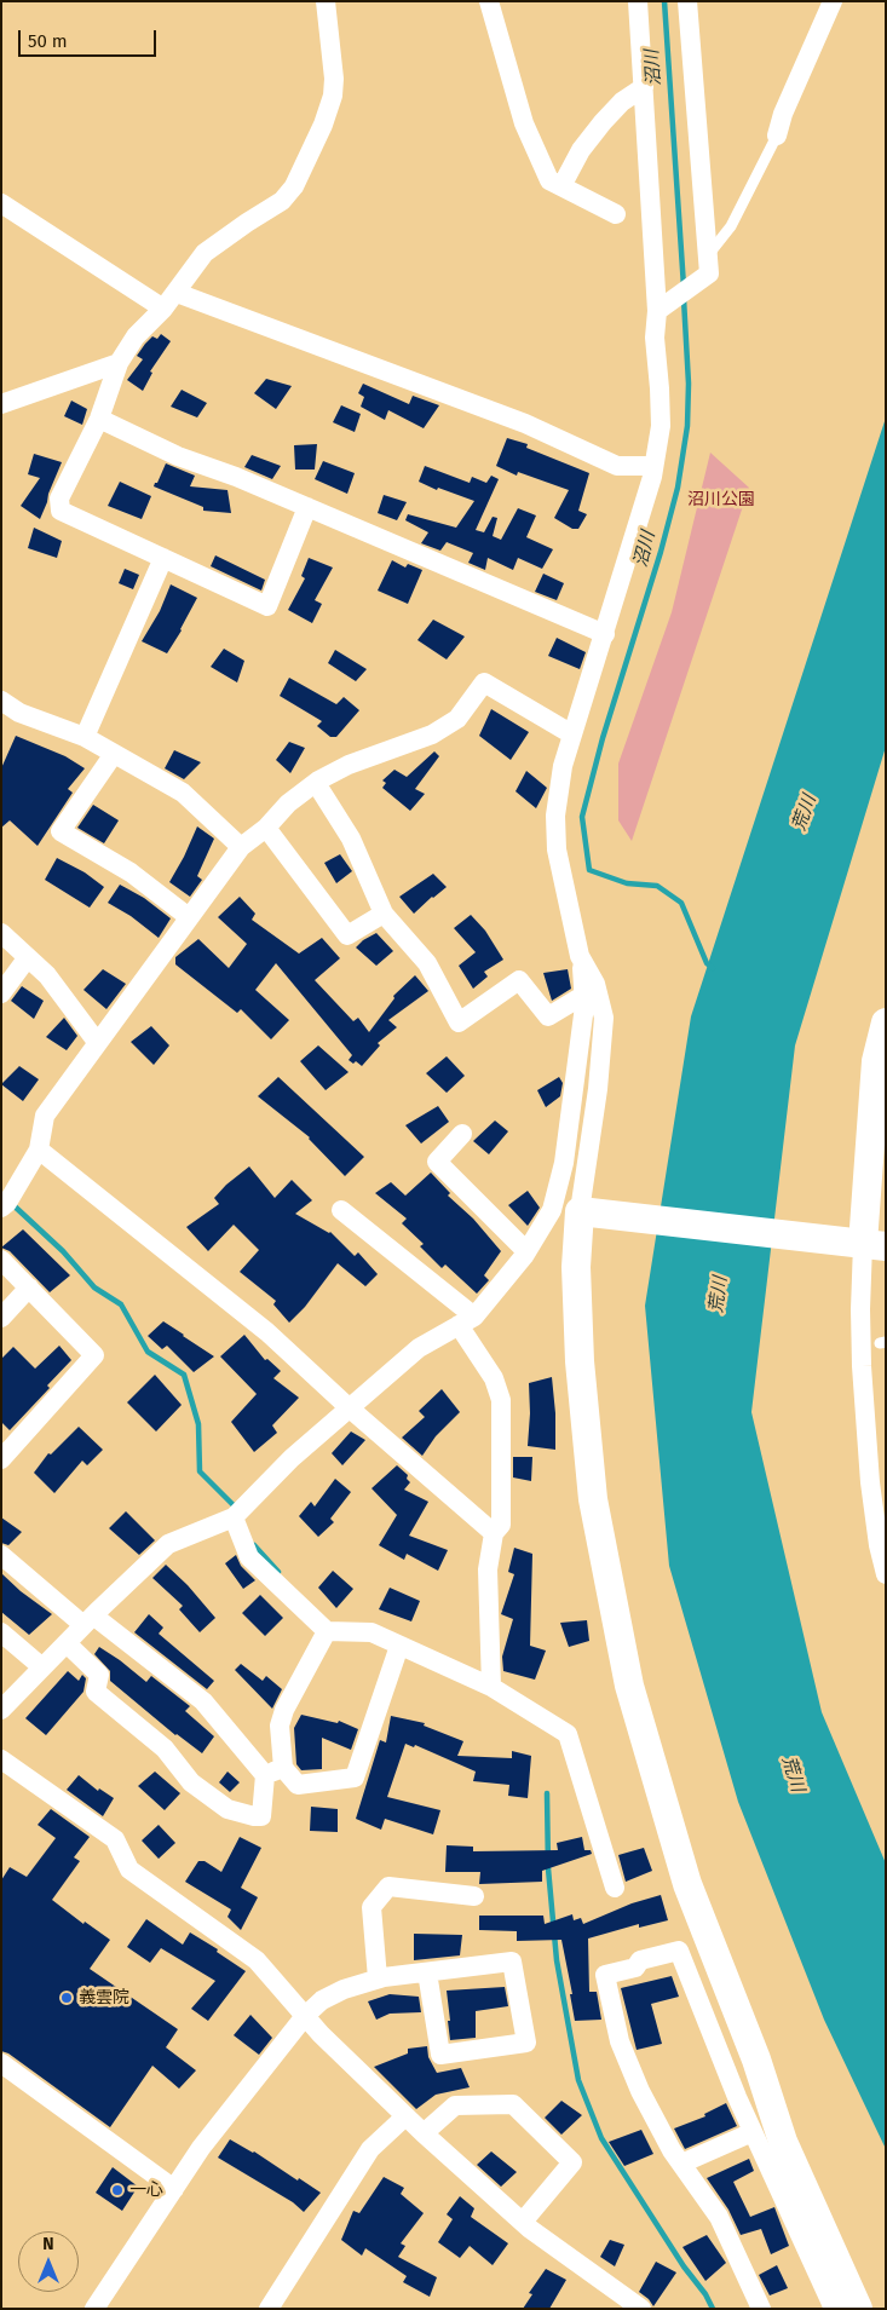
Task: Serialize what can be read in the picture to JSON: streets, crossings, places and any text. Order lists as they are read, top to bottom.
{
  "water": ["沼川", "荒川"],
  "parks": ["沼川公園"],
  "places": ["義雲院", "一心"],
  "scale_bar": "50 m",
  "north": "top"
}
